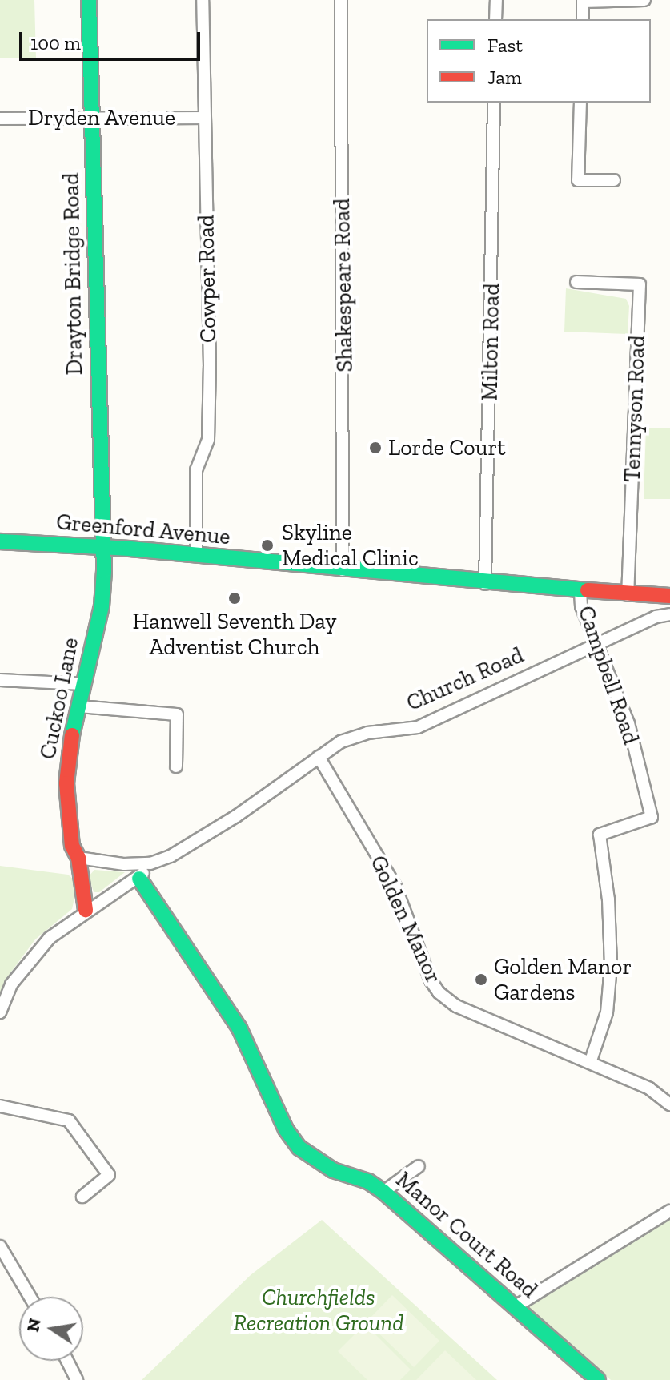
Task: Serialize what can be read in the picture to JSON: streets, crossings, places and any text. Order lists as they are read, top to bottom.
{
  "streets": {
    "street": [
      "Dryden Avenue",
      "Drayton Bridge Road",
      "Cowper Road",
      "Shakespeare Road",
      "Milton Road",
      "Tennyson Road",
      "Greenford Avenue",
      "Campbell Road",
      "Church Road",
      "Cuckoo Lane",
      "Golden Manor",
      "Manor Court Road"
    ]
  },
  "crossings": [
    ["Dryden Avenue", "Drayton Bridge Road"],
    ["Dryden Avenue", "Cowper Road"],
    ["Drayton Bridge Road", "Greenford Avenue"],
    ["Drayton Bridge Road", "Cuckoo Lane"],
    ["Cowper Road", "Greenford Avenue"],
    ["Shakespeare Road", "Greenford Avenue"],
    ["Milton Road", "Greenford Avenue"],
    ["Tennyson Road", "Greenford Avenue"],
    ["Greenford Avenue", "Campbell Road"],
    ["Greenford Avenue", "Cuckoo Lane"],
    ["Campbell Road", "Church Road"],
    ["Campbell Road", "Golden Manor"],
    ["Church Road", "Cuckoo Lane"],
    ["Church Road", "Golden Manor"],
    ["Church Road", "Manor Court Road"]
  ],
  "parks": ["Churchfields Recreation Ground"],
  "places": [
    "Lorde Court",
    "Skyline Medical Clinic",
    "Hanwell Seventh Day Adventist Church",
    "Golden Manor Gardens"
  ],
  "legend": ["Fast", "Jam"],
  "scale_bar": "100 m",
  "north": "left"
}
